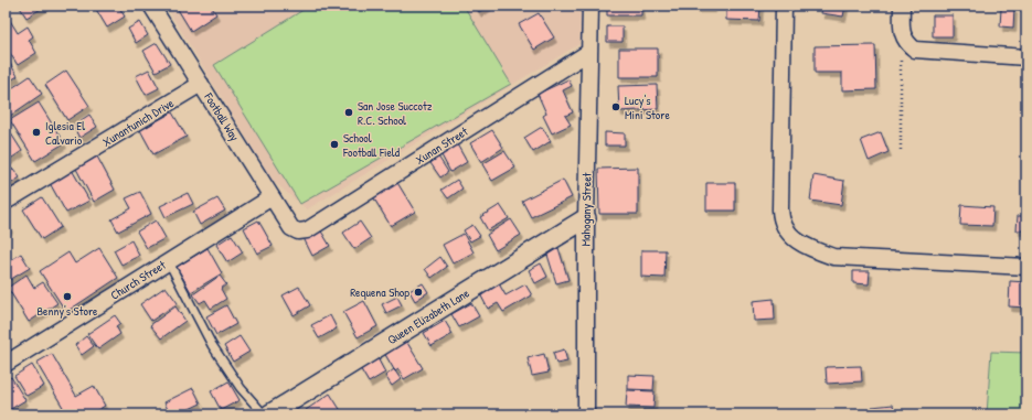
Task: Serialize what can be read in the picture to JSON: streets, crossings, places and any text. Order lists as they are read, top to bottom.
{
  "streets": {
    "street": [
      "Football Way",
      "Xunantunich Drive",
      "Xunan Street",
      "Mahogany Street",
      "Church Street",
      "Queen Elizabeth Lane"
    ]
  },
  "crossings": [
    ["Football Way", "Xunantunich Drive"],
    ["Football Way", "Xunan Street"],
    ["Football Way", "Church Street"],
    ["Xunan Street", "Mahogany Street"],
    ["Mahogany Street", "Queen Elizabeth Lane"]
  ],
  "places": [
    "Lucy's Mini Store",
    "San Jose Succotz R.C. School",
    "Iglesia El Calvario",
    "School Football Field",
    "Requena Shop",
    "Benny's Store"
  ]
}
